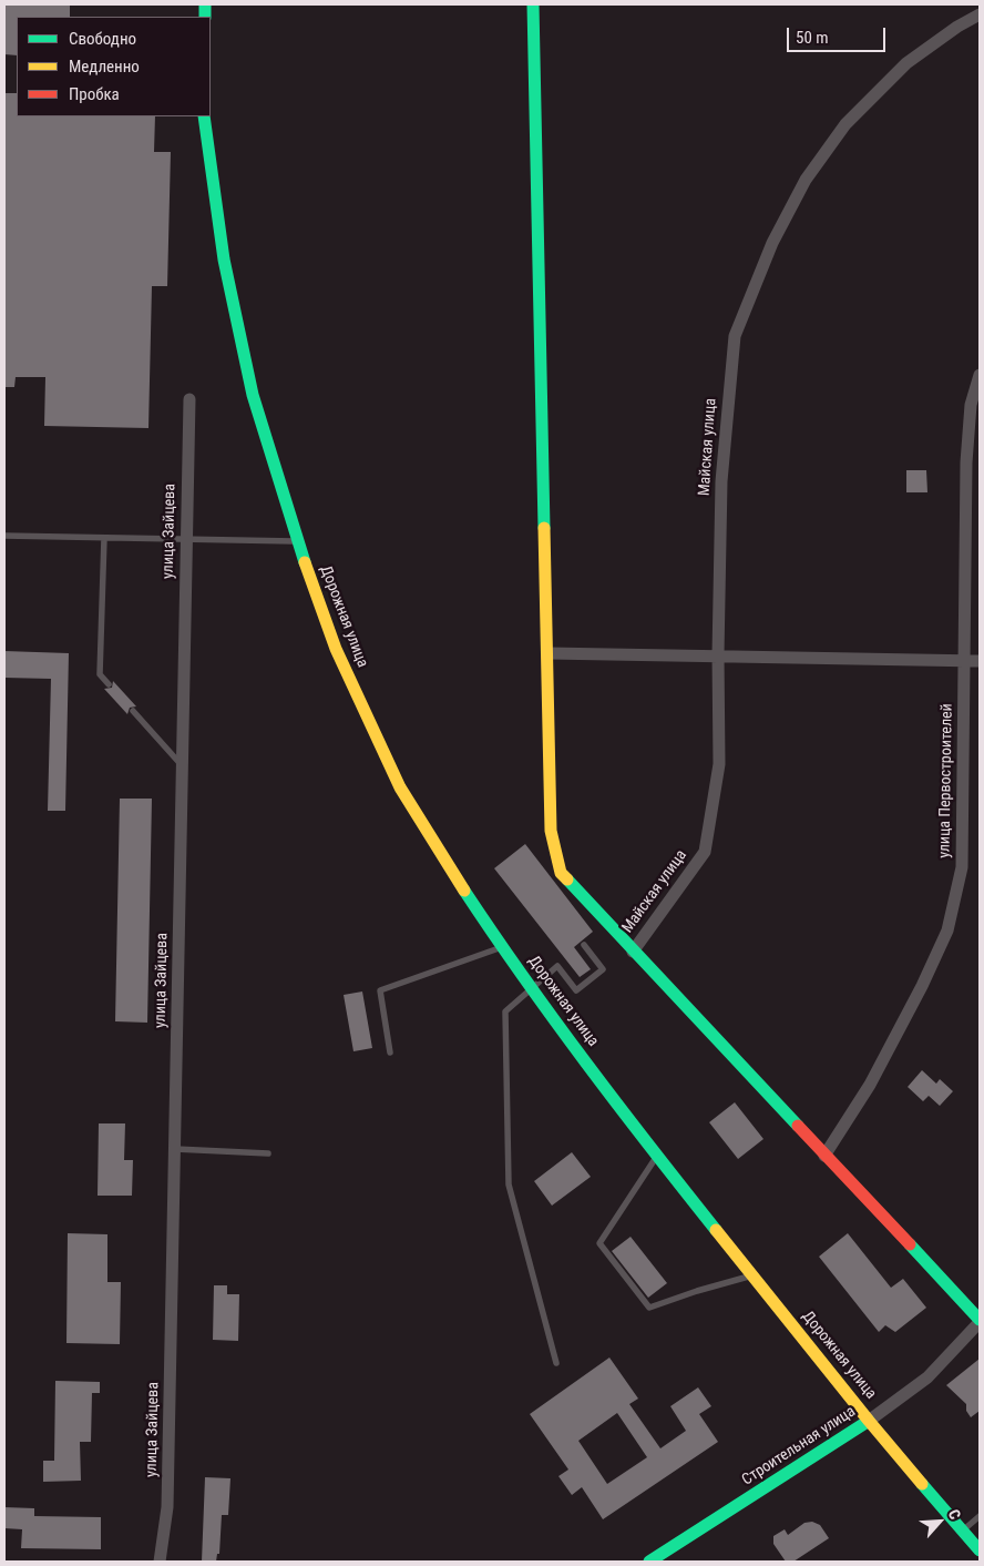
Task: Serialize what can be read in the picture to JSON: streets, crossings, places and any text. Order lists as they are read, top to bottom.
{
  "streets": {
    "street": [
      "Майская улица",
      "улица Зайцева",
      "Дорожная улица",
      "улица Первостроителей",
      "Строительная улица"
    ]
  },
  "crossings": [
    ["Дорожная улица", "Строительная улица"]
  ],
  "legend": ["Свободно", "Медленно", "Пробка"],
  "scale_bar": "50 m",
  "north": "top right"
}
